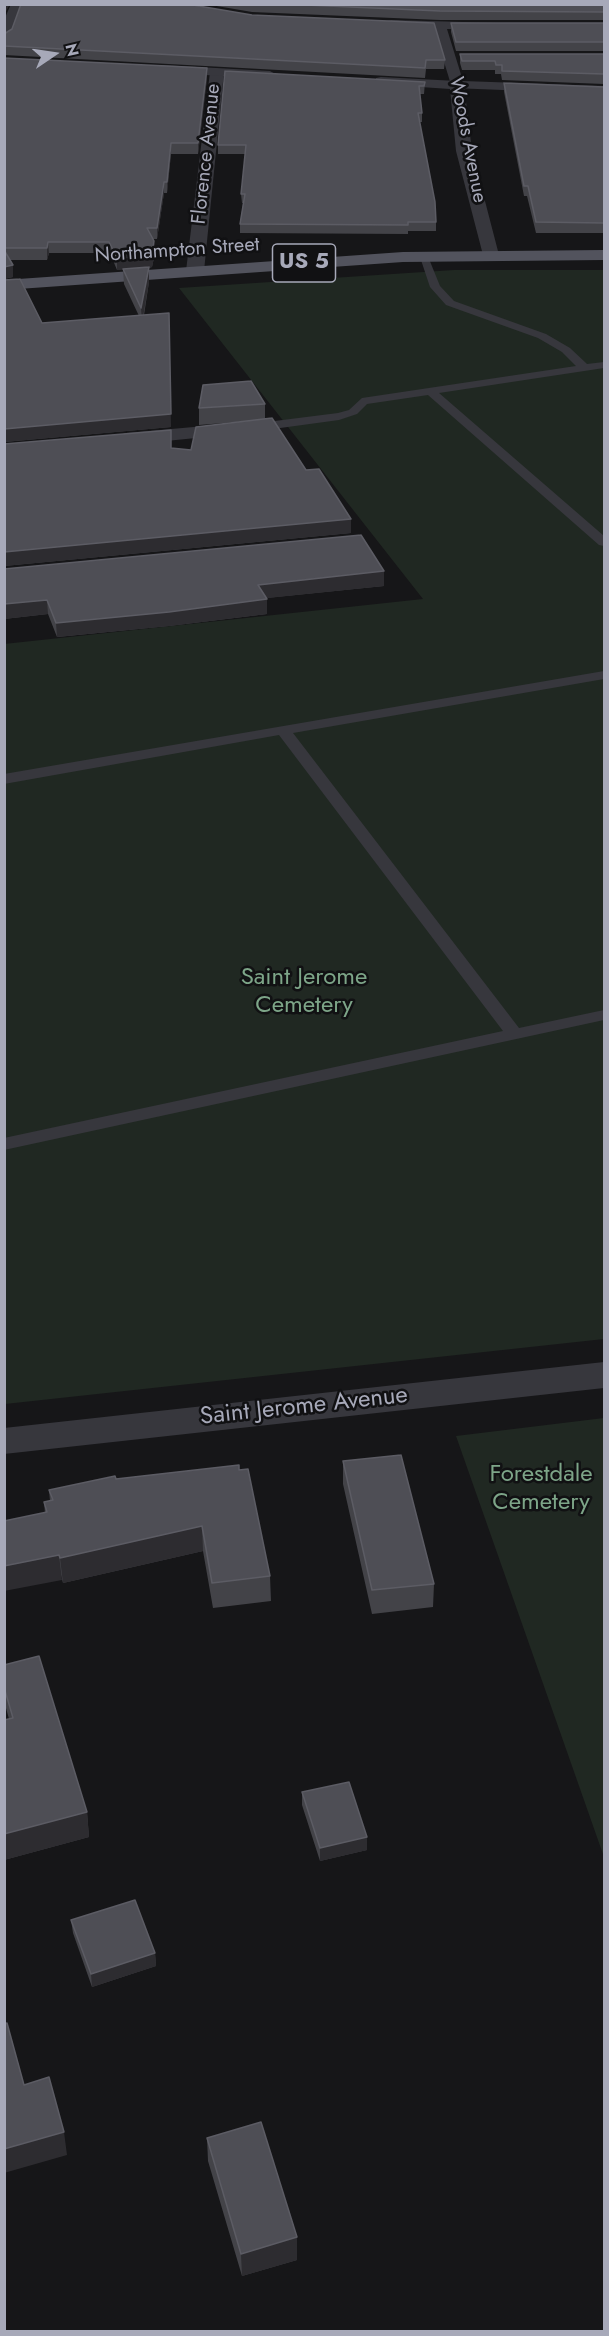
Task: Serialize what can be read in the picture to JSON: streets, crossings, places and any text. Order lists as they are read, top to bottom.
{
  "streets": {
    "main road": ["Northampton Street", "US 5"],
    "street": ["Woods Avenue", "Florence Avenue", "Saint Jerome Avenue"]
  },
  "crossings": [
    ["Woods Avenue", "Northampton Street"],
    ["Florence Avenue", "Northampton Street"]
  ],
  "parks": ["Saint Jerome Cemetery", "Forestdale Cemetery"],
  "north": "right"
}
